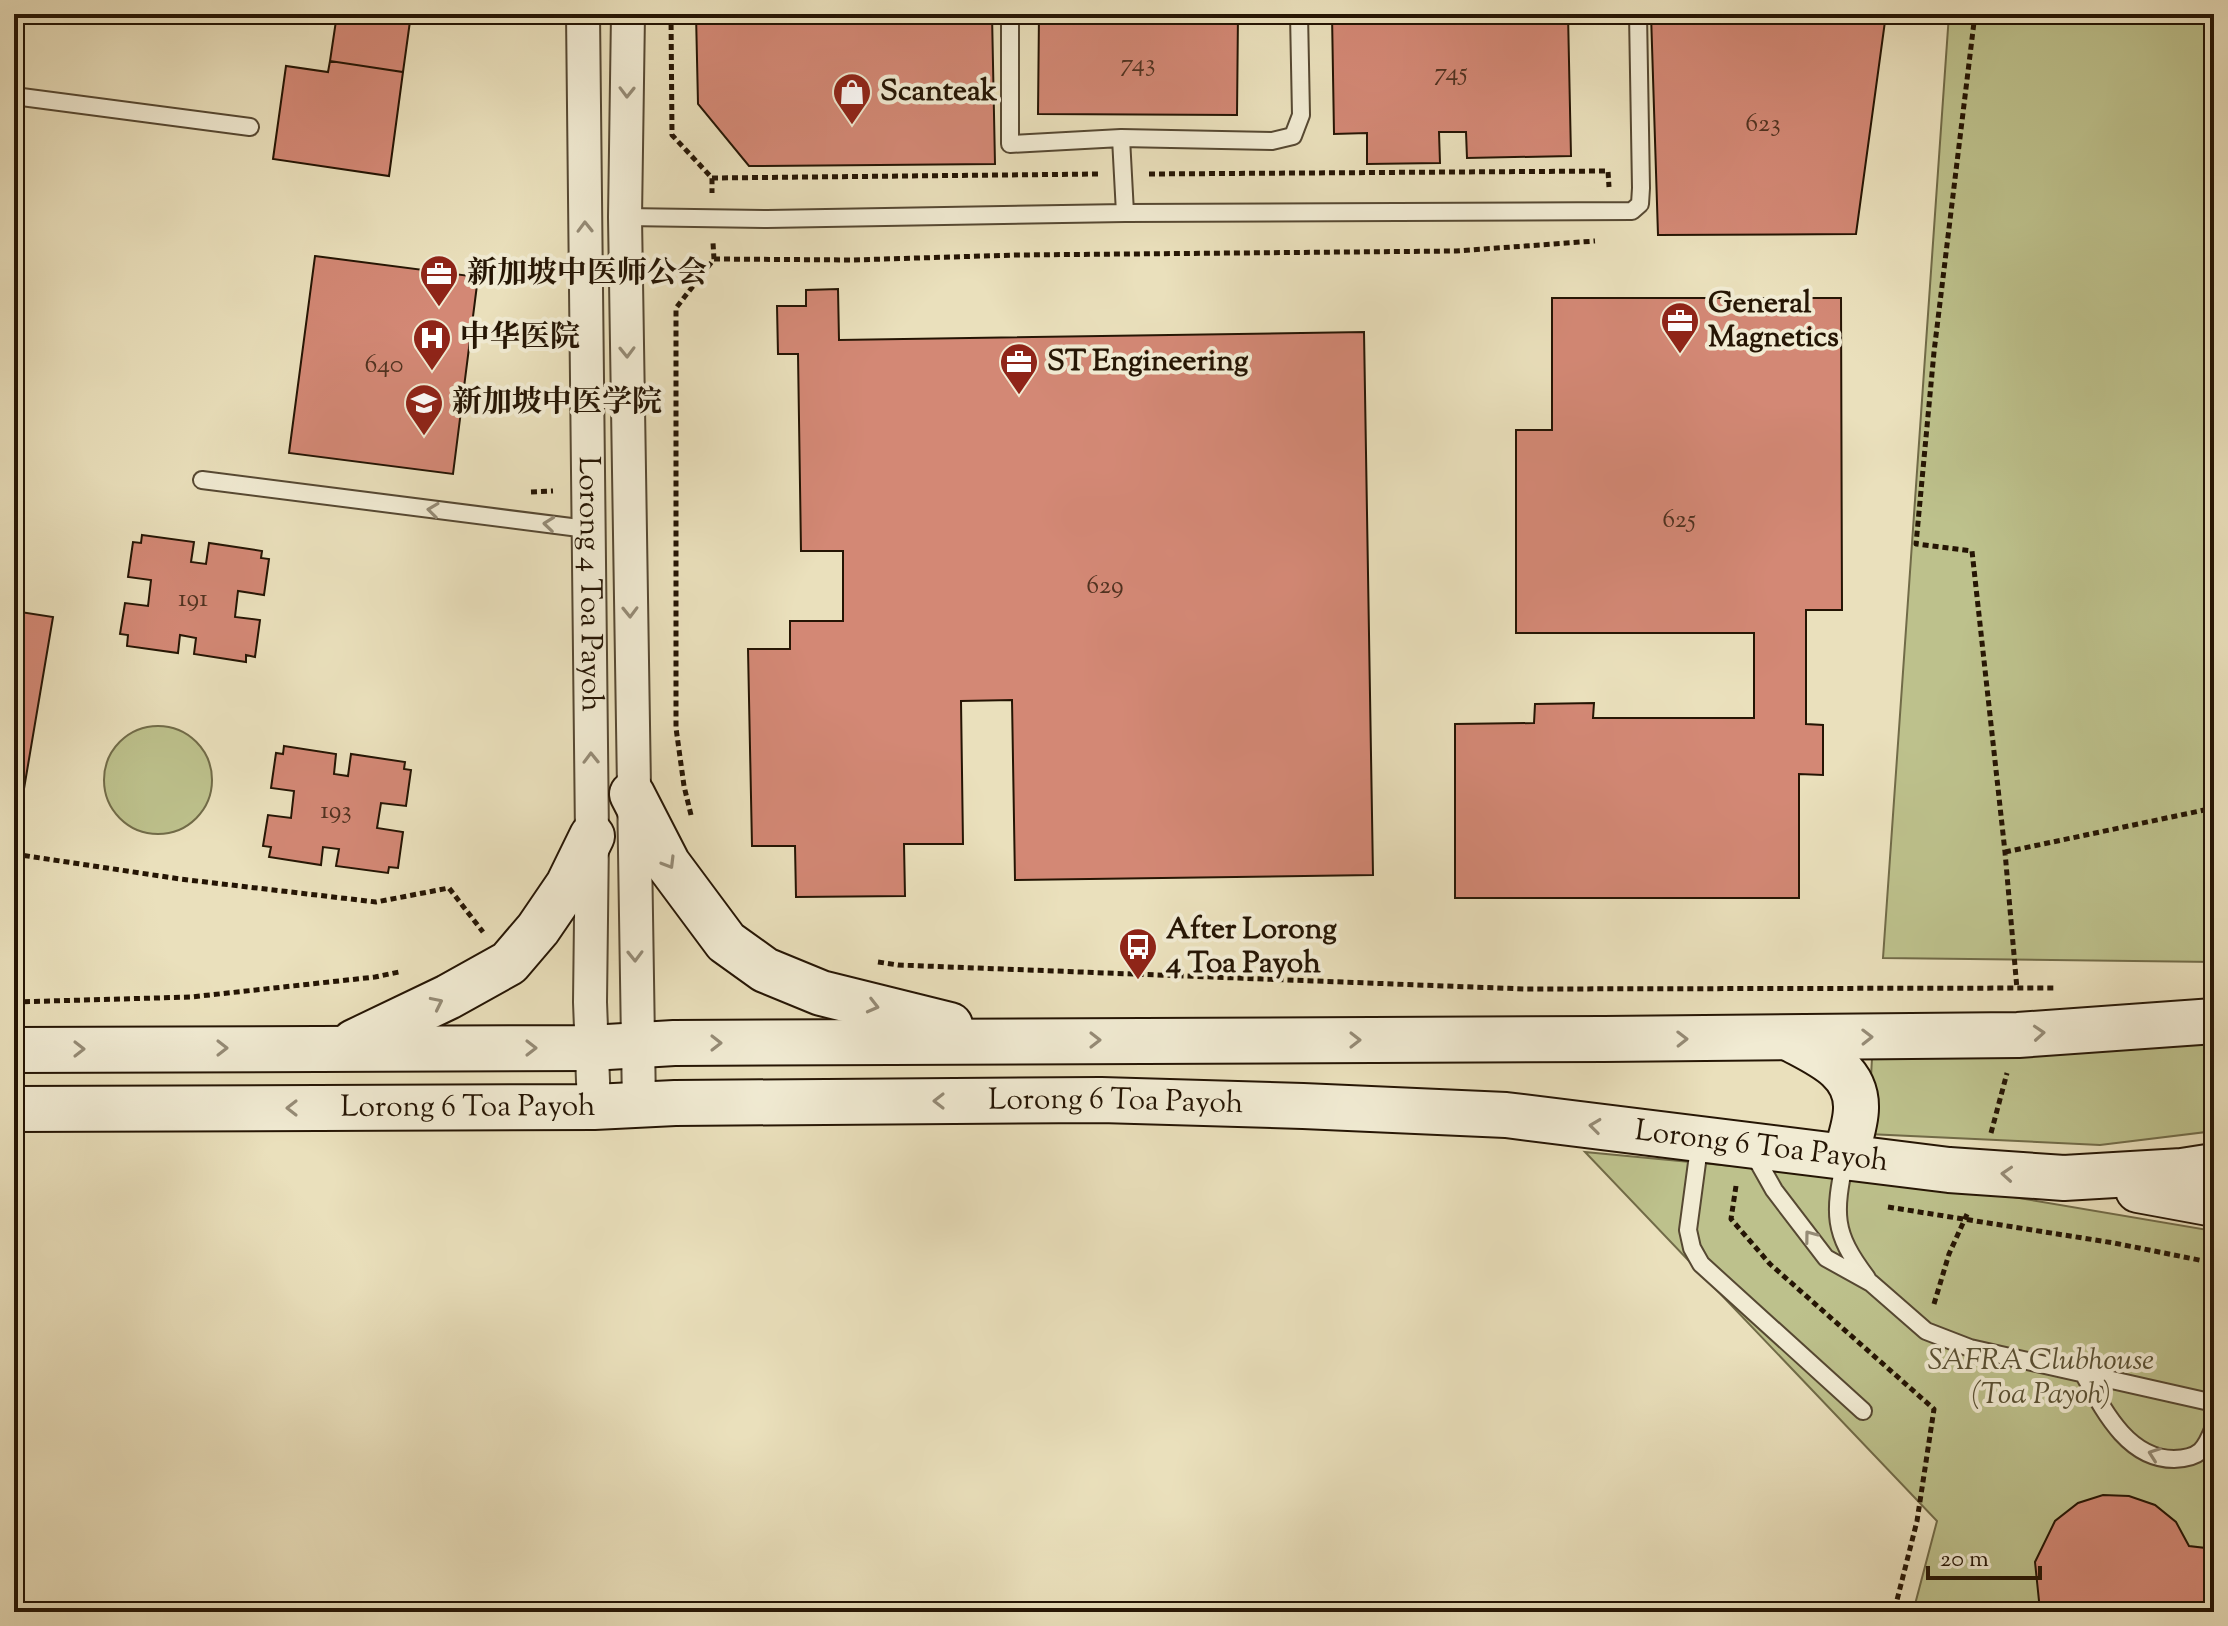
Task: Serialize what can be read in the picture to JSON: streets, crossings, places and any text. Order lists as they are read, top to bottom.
{
  "streets": {
    "main road": ["Lorong 6 Toa Payoh"],
    "street": ["Lorong 4 Toa Payoh"]
  },
  "crossings": [
    ["Lorong 4 Toa Payoh", "Lorong 6 Toa Payoh"]
  ],
  "parks": ["SAFRA Clubhouse (Toa Payoh)"],
  "places": {
    "shop": ["Scanteak"],
    "office": ["新加坡中医师公会", "General Magnetics", "ST Engineering"],
    "hospital": ["中华医院"],
    "school or university": ["新加坡中医学院"],
    "bus stop": ["After Lorong 4 Toa Payoh"]
  },
  "house_numbers": [
    "743",
    "745",
    "623",
    "640",
    "625",
    "629",
    "191",
    "193"
  ],
  "scale_bar": "20 m"
}
